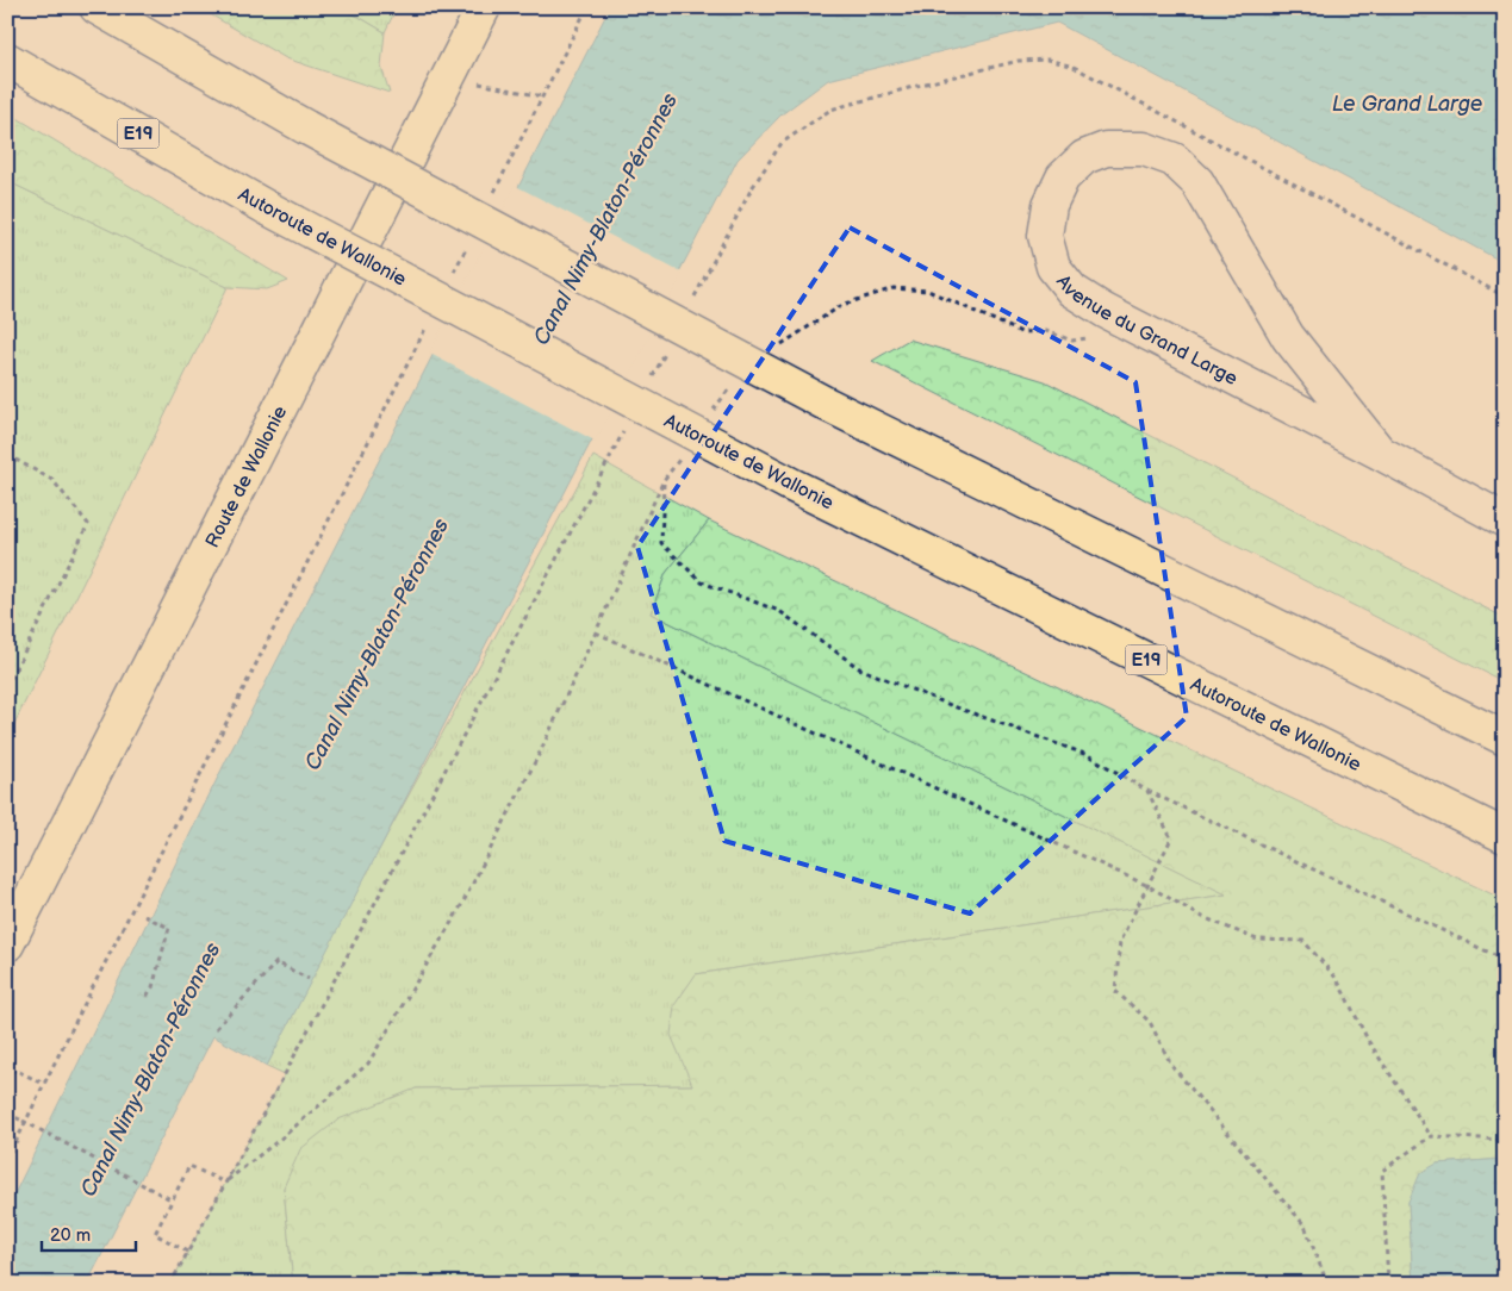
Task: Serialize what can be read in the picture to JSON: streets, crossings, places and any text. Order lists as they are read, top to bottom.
{
  "streets": {
    "main road": ["E19", "Autoroute de Wallonie", "Route de Wallonie"],
    "street": ["Avenue du Grand Large"]
  },
  "water": ["Le Grand Large", "Canal Nimy-Blaton-Péronnes"],
  "scale_bar": "20 m"
}
